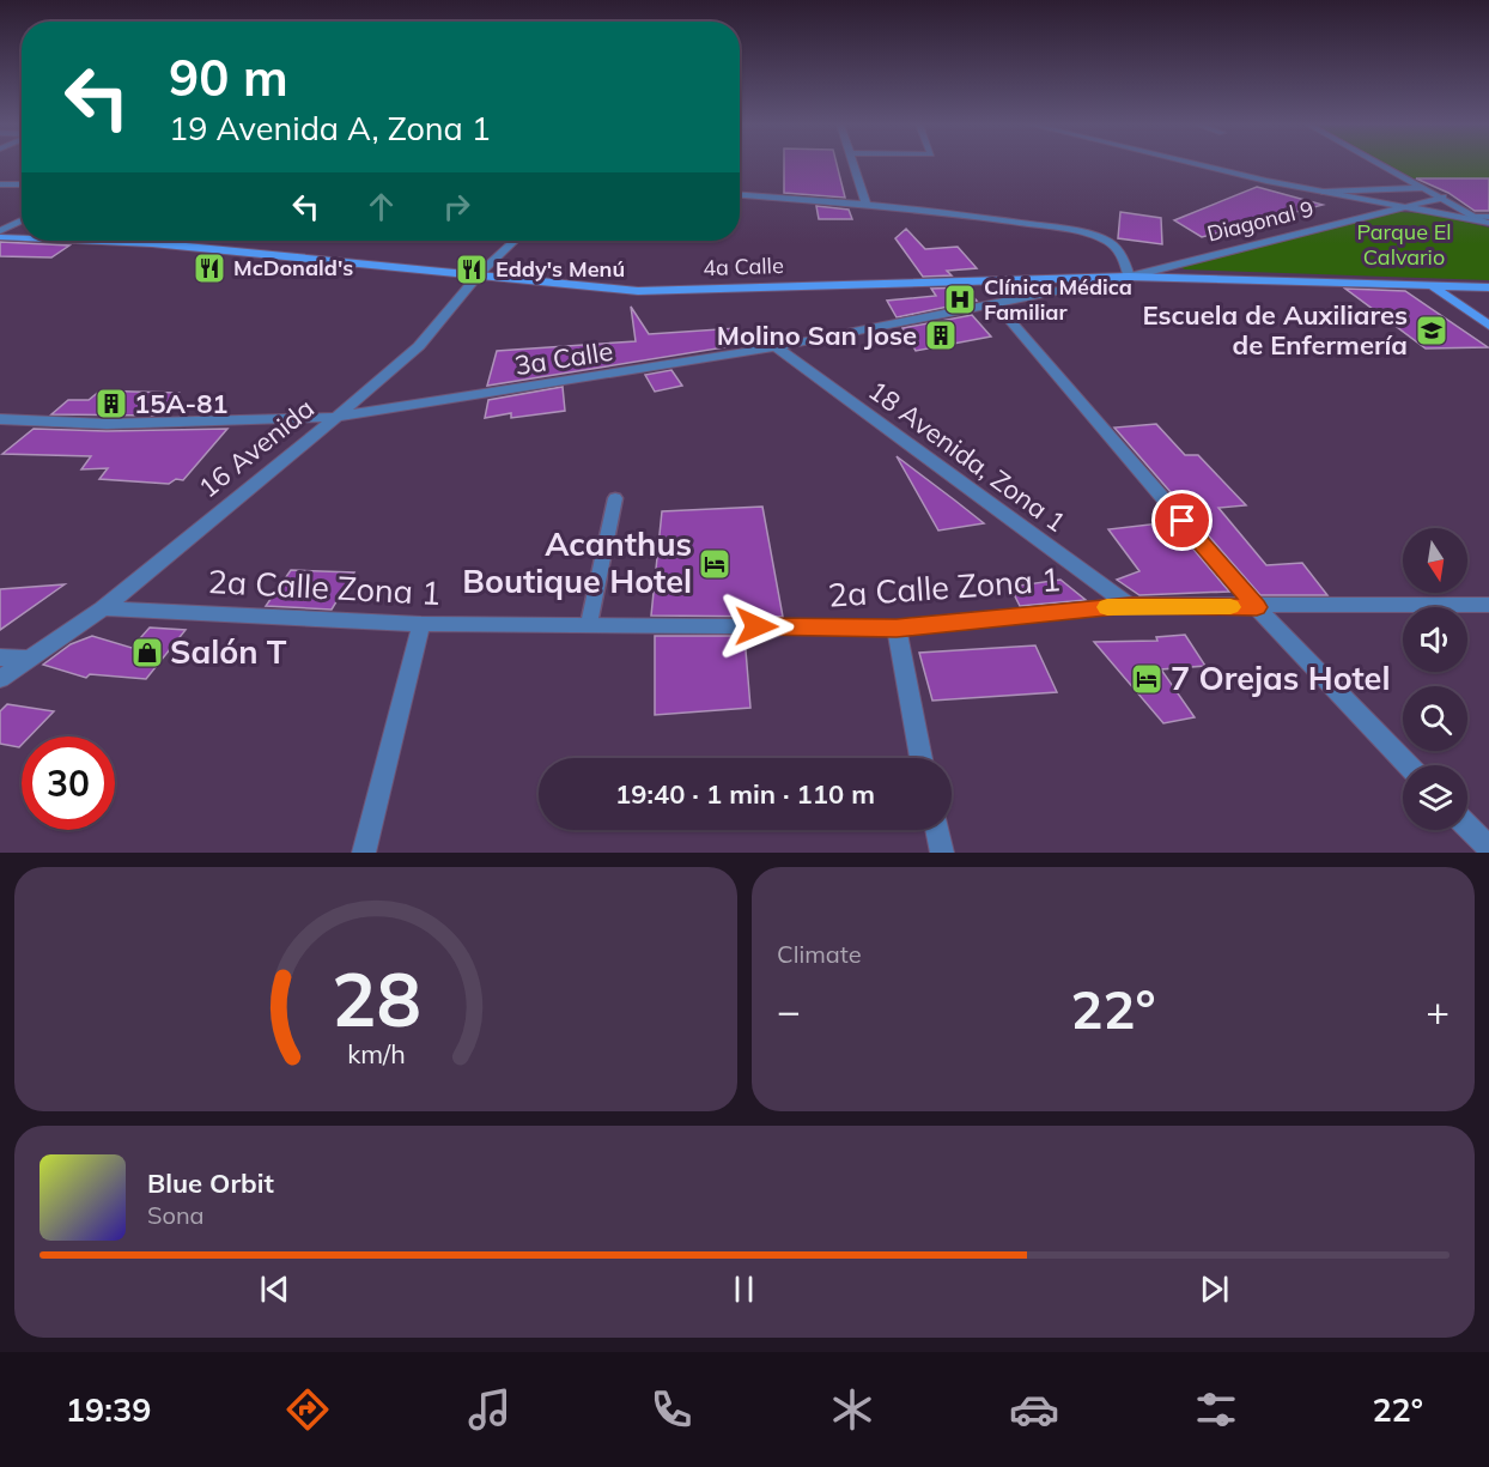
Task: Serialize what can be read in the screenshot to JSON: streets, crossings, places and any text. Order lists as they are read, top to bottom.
{
  "streets": {
    "main road": ["4a Calle"],
    "street": [
      "Diagonal 9",
      "3a Calle",
      "16 Avenida",
      "18 Avenida, Zona 1",
      "2a Calle Zona 1"
    ]
  },
  "crossings": [
    ["Diagonal 9", "4a Calle"],
    ["Diagonal 9", "3a Calle"],
    ["4a Calle", "3a Calle"],
    ["4a Calle", "16 Avenida"],
    ["3a Calle", "16 Avenida"],
    ["3a Calle", "18 Avenida, Zona 1"],
    ["16 Avenida", "2a Calle Zona 1"],
    ["18 Avenida, Zona 1", "2a Calle Zona 1"]
  ],
  "parks": ["Parque El Calvario"],
  "places": {
    "restaurant": ["McDonald's", "Eddy's Menú"],
    "hospital": ["Clínica Médica Familiar"],
    "school or university": ["Escuela de Auxiliares de Enfermería"],
    "building": ["Molino San Jose", "15A-81"],
    "hotel": ["Acanthus Boutique Hotel", "7 Orejas Hotel"],
    "shop": ["Salón T"]
  },
  "north": "bottom",
  "page": {
    "turn": ["90 m", "19 Avenida A, Zona 1"],
    "limit": "30",
    "trip": "19:40 · 1 min · 110 m",
    "tile": "Climate",
    "heat": ["−", "22°", "+"],
    "song": ["Blue Orbit", "Sona"],
    "tabs": ["19:39", "22°"],
    "gauge": ["28", "km/h"]
  }
}
